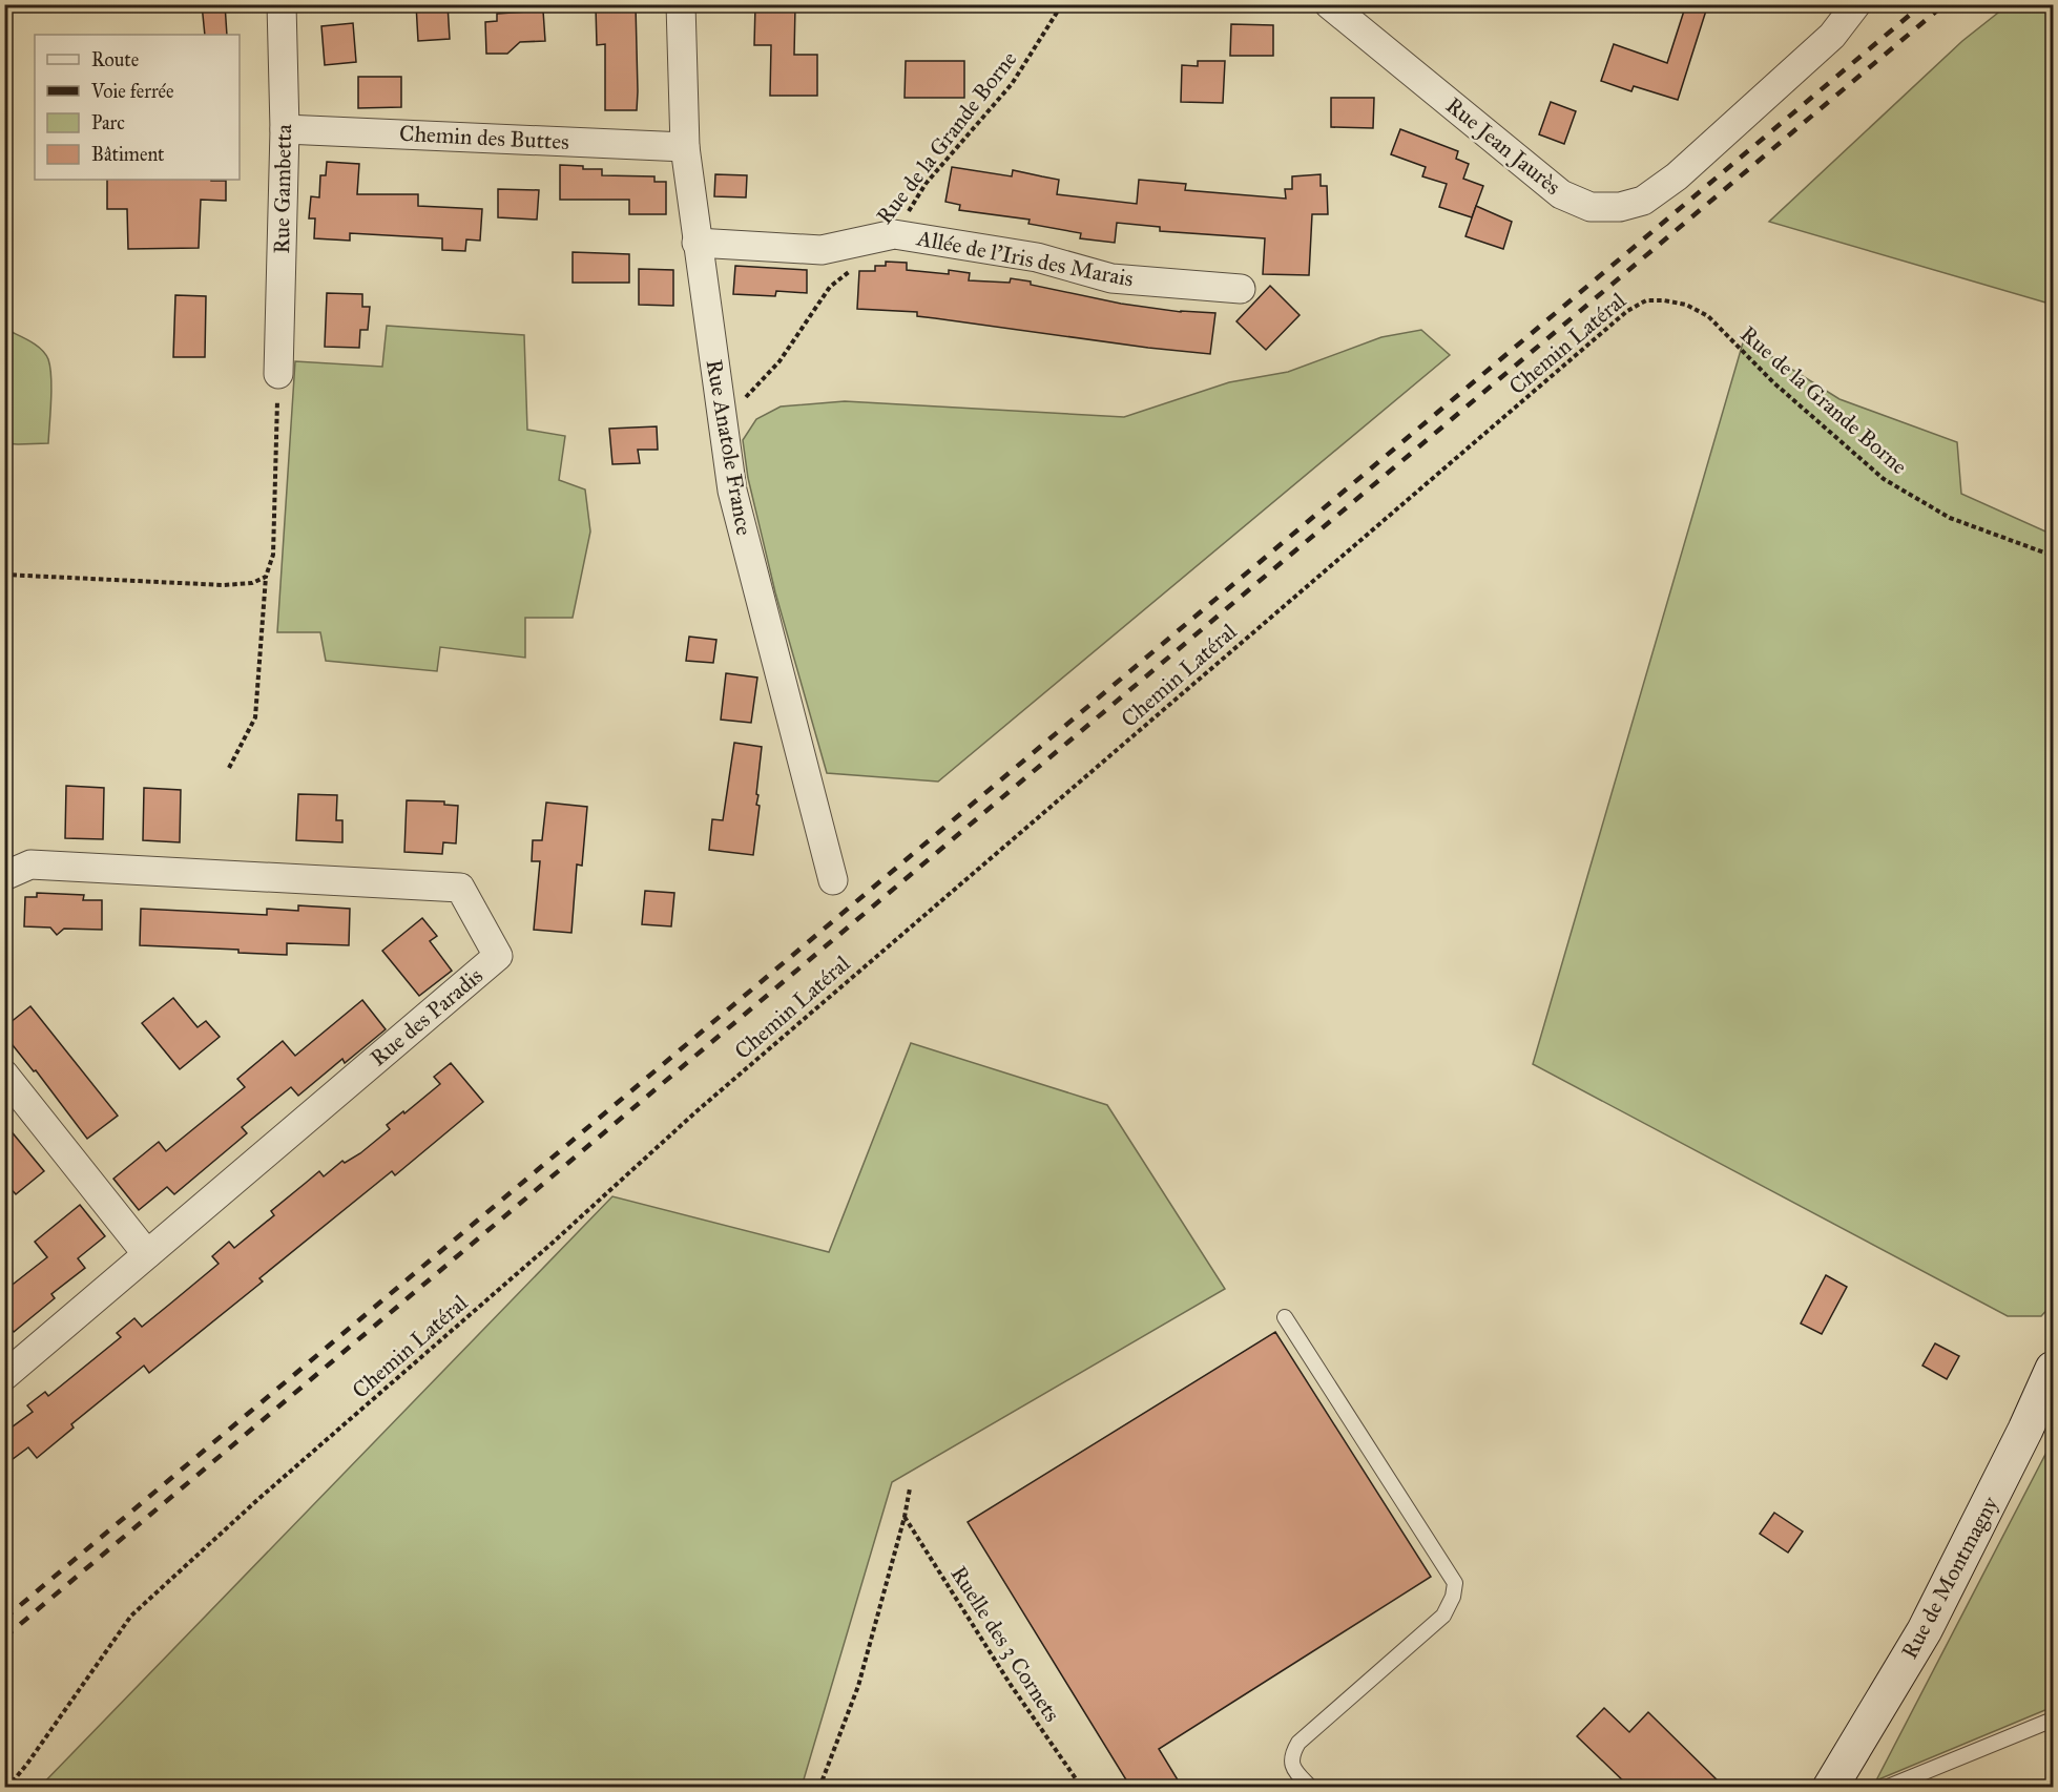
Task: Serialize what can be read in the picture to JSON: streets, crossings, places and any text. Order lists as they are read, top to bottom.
{
  "streets": {
    "main road": ["Rue de Montmagny"],
    "street": [
      "Chemin des Buttes",
      "Rue Jean Jaurès",
      "Rue Gambetta",
      "Allée de l'Iris des Marais",
      "Rue Anatole France",
      "Rue des Paradis"
    ],
    "path": ["Rue de la Grande Borne", "Chemin Latéral", "Ruelle des 3 Cornets"]
  },
  "crossings": [
    ["Chemin des Buttes", "Rue Gambetta"],
    ["Chemin des Buttes", "Rue Anatole France"],
    ["Rue de la Grande Borne", "Allée de l'Iris des Marais"],
    ["Rue de la Grande Borne", "Chemin Latéral"],
    ["Allée de l'Iris des Marais", "Rue Anatole France"]
  ],
  "legend": [
    "Route",
    "Voie ferrée",
    "Parc",
    "Bâtiment"
  ]
}
